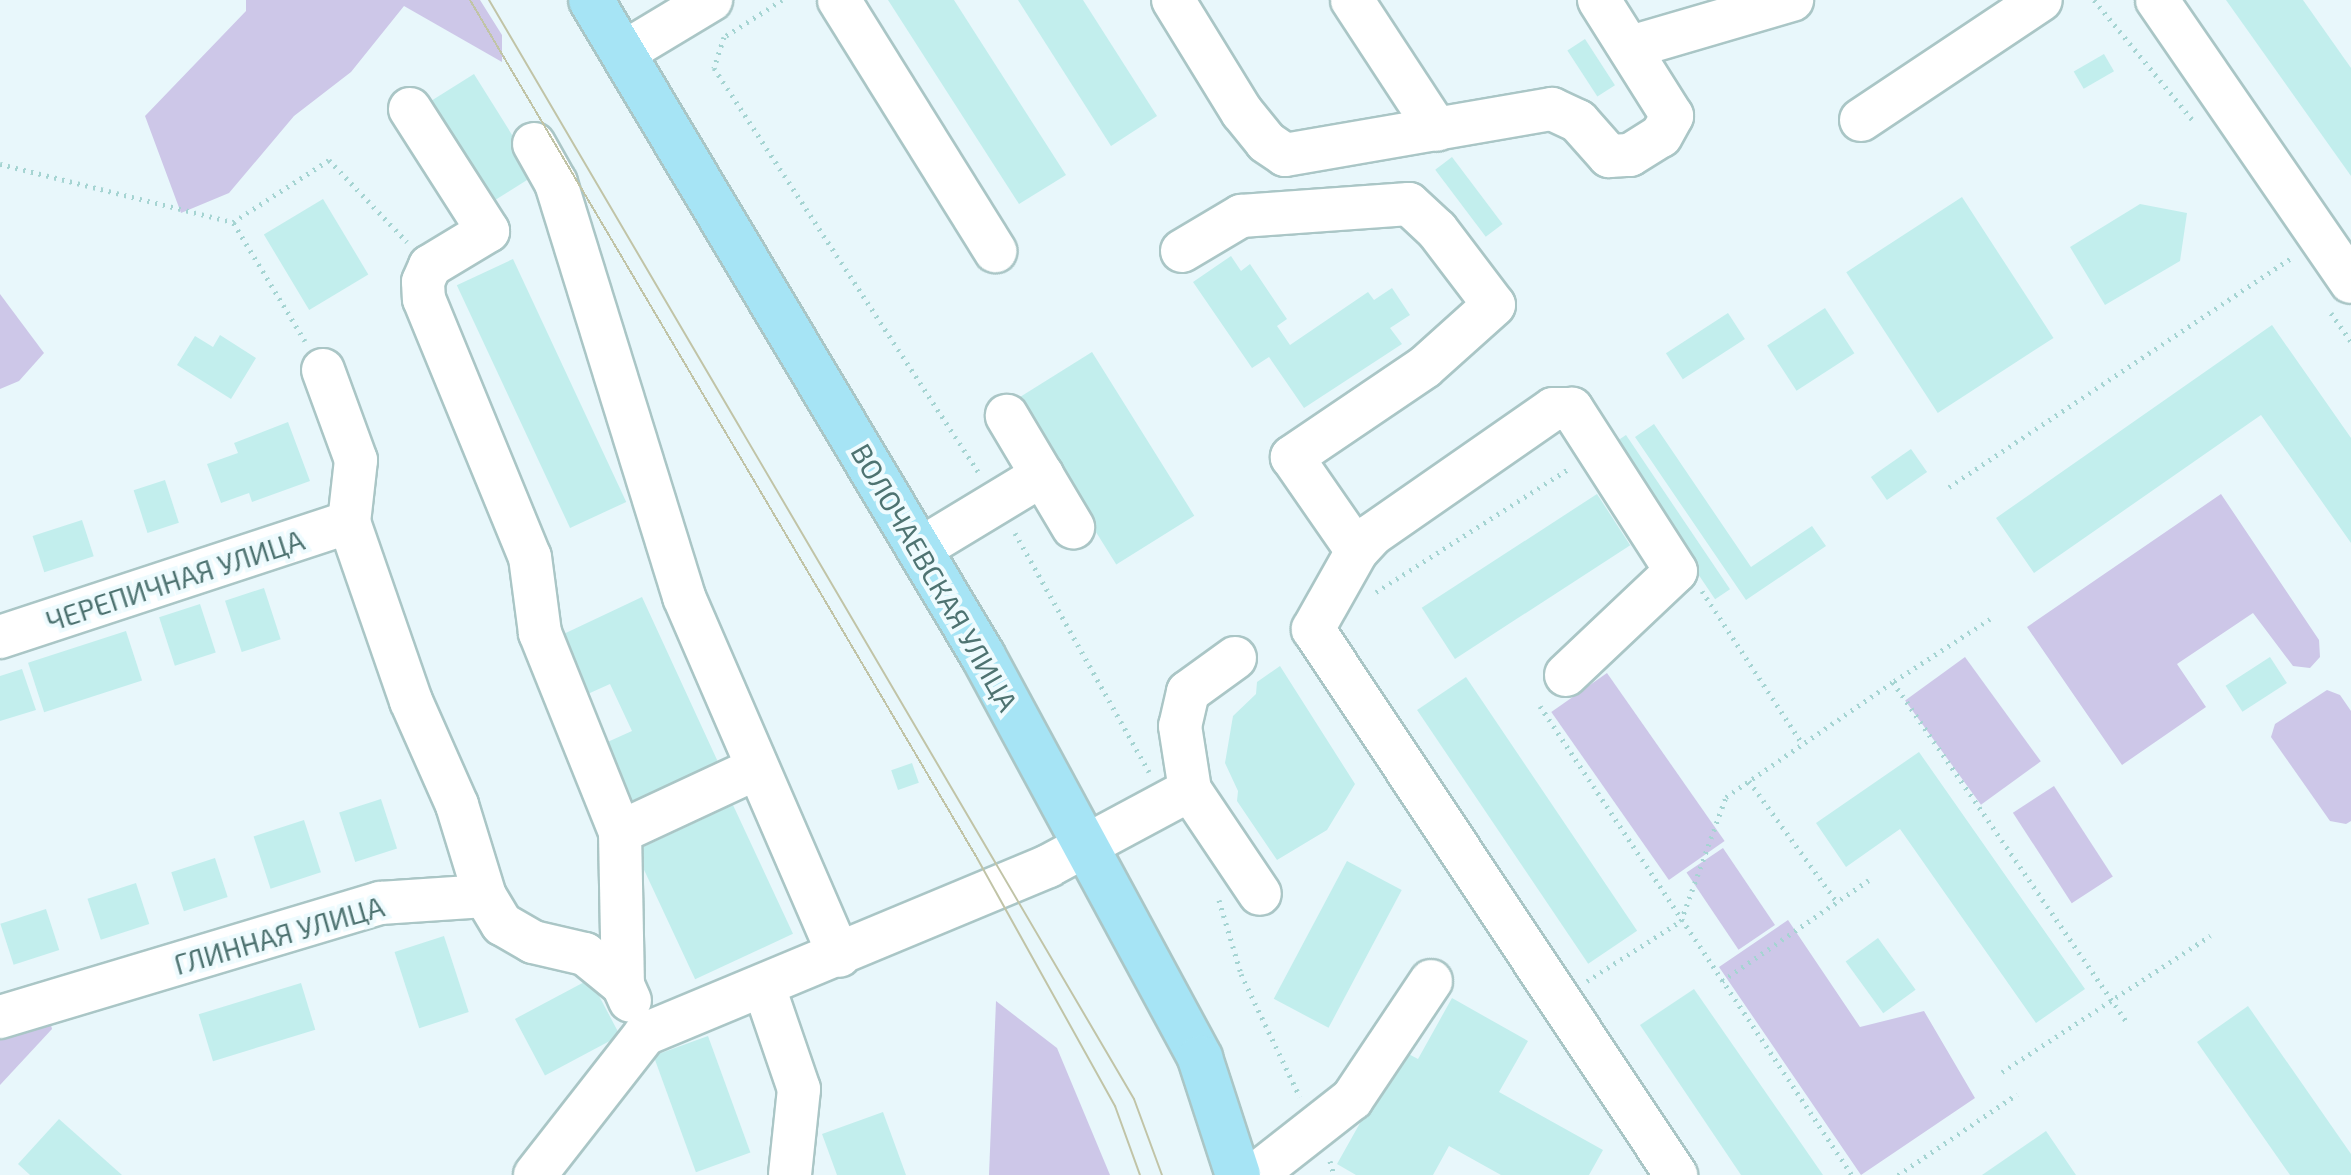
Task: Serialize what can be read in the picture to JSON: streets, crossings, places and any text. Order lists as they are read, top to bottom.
{
  "streets": {
    "main road": ["ВОЛОЧАЕВСКАЯ УЛИЦА"],
    "street": ["ЧЕРЕПИЧНАЯ УЛИЦА", "ГЛИННАЯ УЛИЦА"]
  }
}
